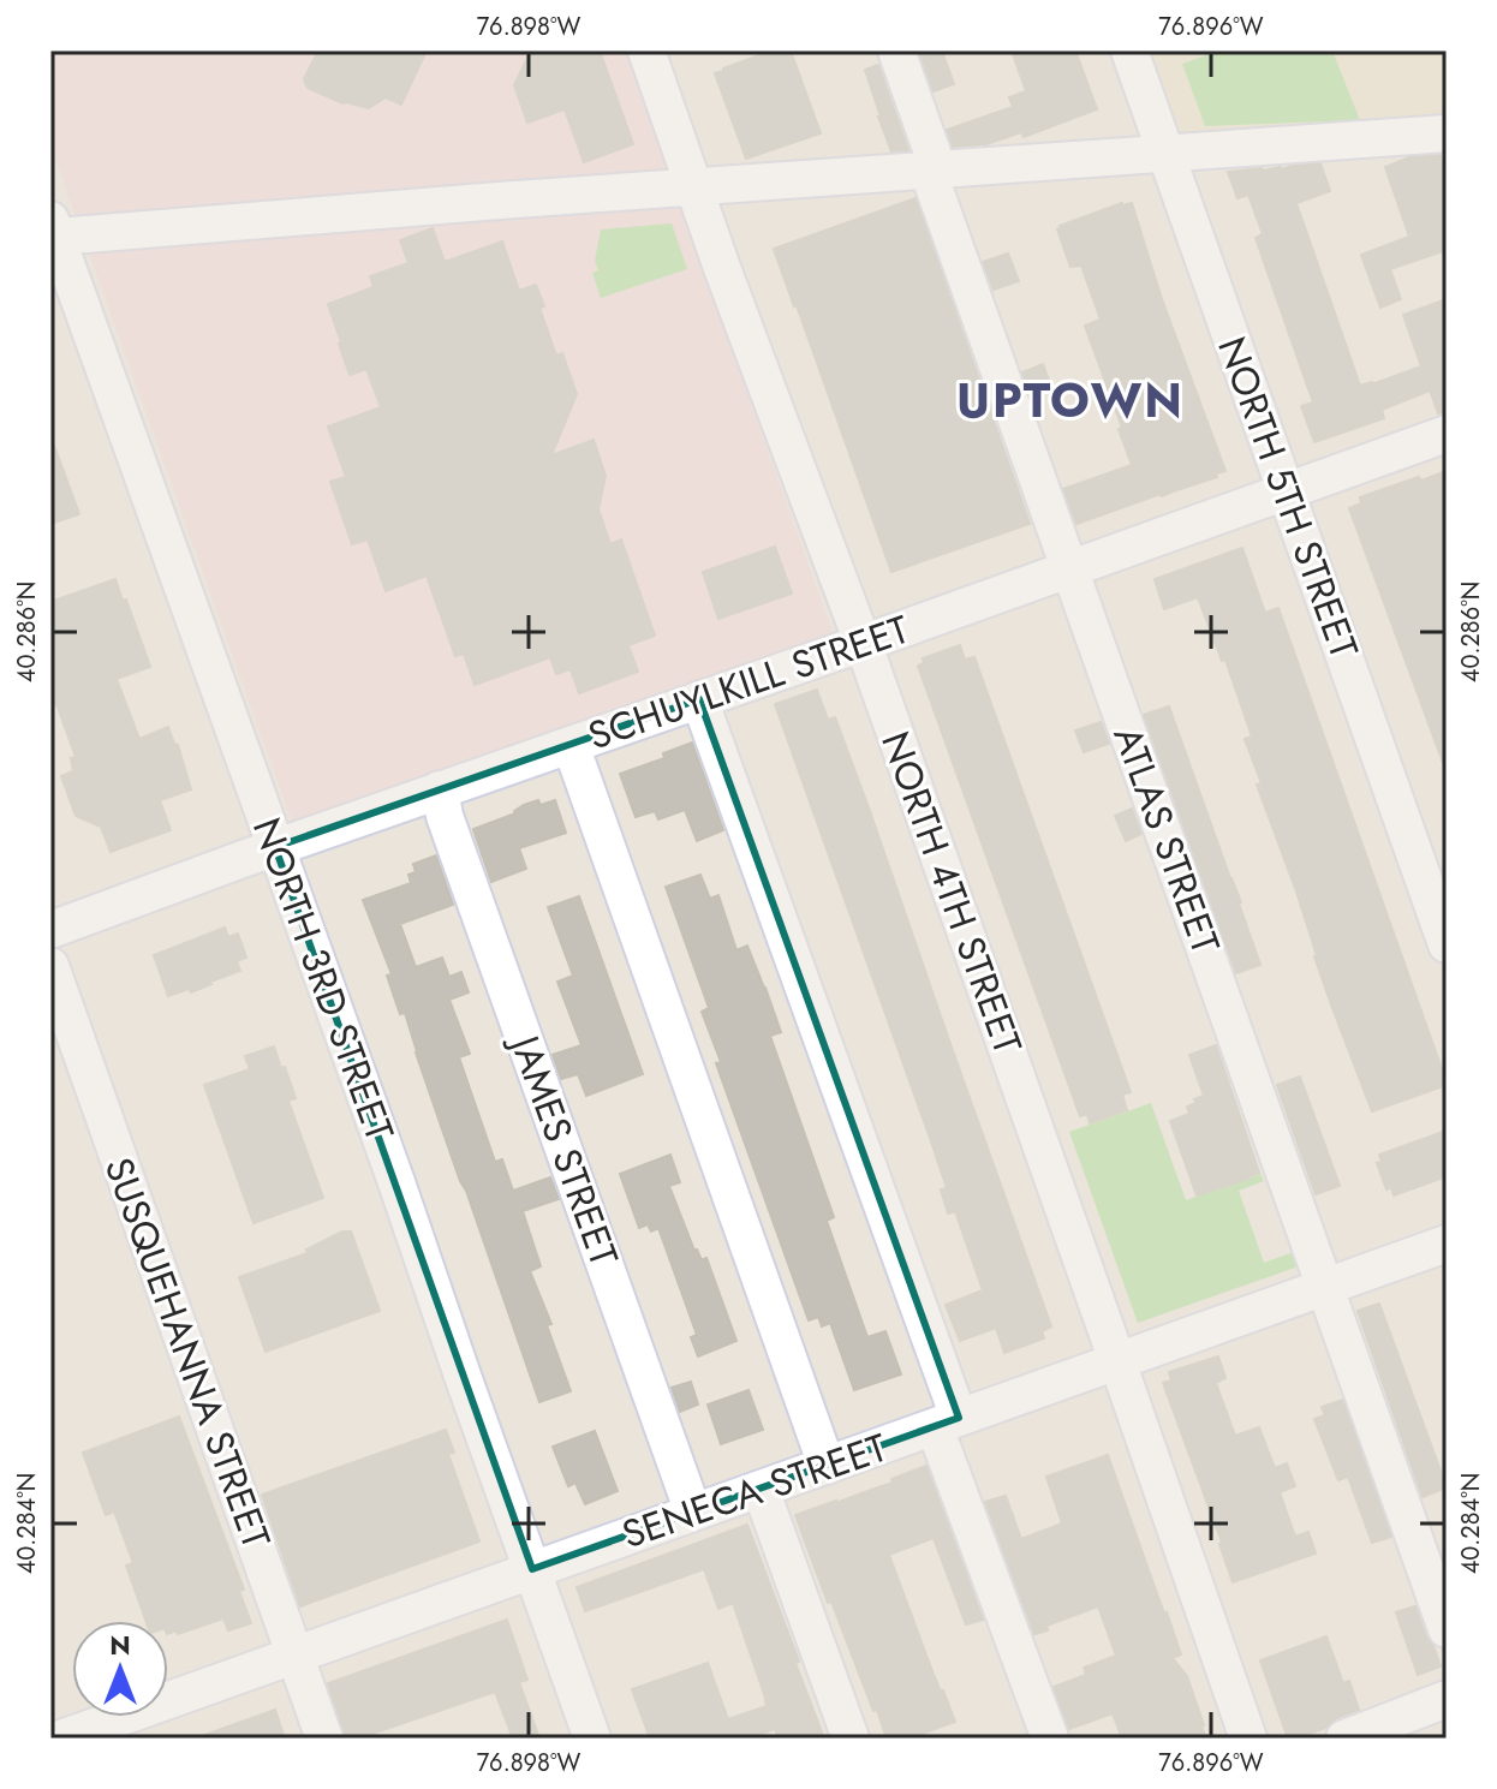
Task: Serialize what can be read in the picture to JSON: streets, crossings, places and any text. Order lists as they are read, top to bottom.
{
  "streets": {
    "street": [
      "NORTH 5TH STREET",
      "SCHUYLKILL STREET",
      "ATLAS STREET",
      "NORTH 4TH STREET",
      "NORTH 3RD STREET",
      "JAMES STREET",
      "SUSQUEHANNA STREET",
      "SENECA STREET"
    ]
  },
  "crossings": [
    ["NORTH 5TH STREET", "SCHUYLKILL STREET"],
    ["SCHUYLKILL STREET", "ATLAS STREET"],
    ["SCHUYLKILL STREET", "NORTH 4TH STREET"],
    ["SCHUYLKILL STREET", "NORTH 3RD STREET"],
    ["SCHUYLKILL STREET", "JAMES STREET"],
    ["ATLAS STREET", "SENECA STREET"],
    ["NORTH 4TH STREET", "SENECA STREET"],
    ["NORTH 3RD STREET", "SENECA STREET"],
    ["JAMES STREET", "SENECA STREET"],
    ["SUSQUEHANNA STREET", "SENECA STREET"]
  ],
  "districts": ["UPTOWN"],
  "north": "top",
  "coordinates": [
    "76.898°W",
    "76.896°W",
    "40.286°N",
    "40.284°N"
  ]
}
